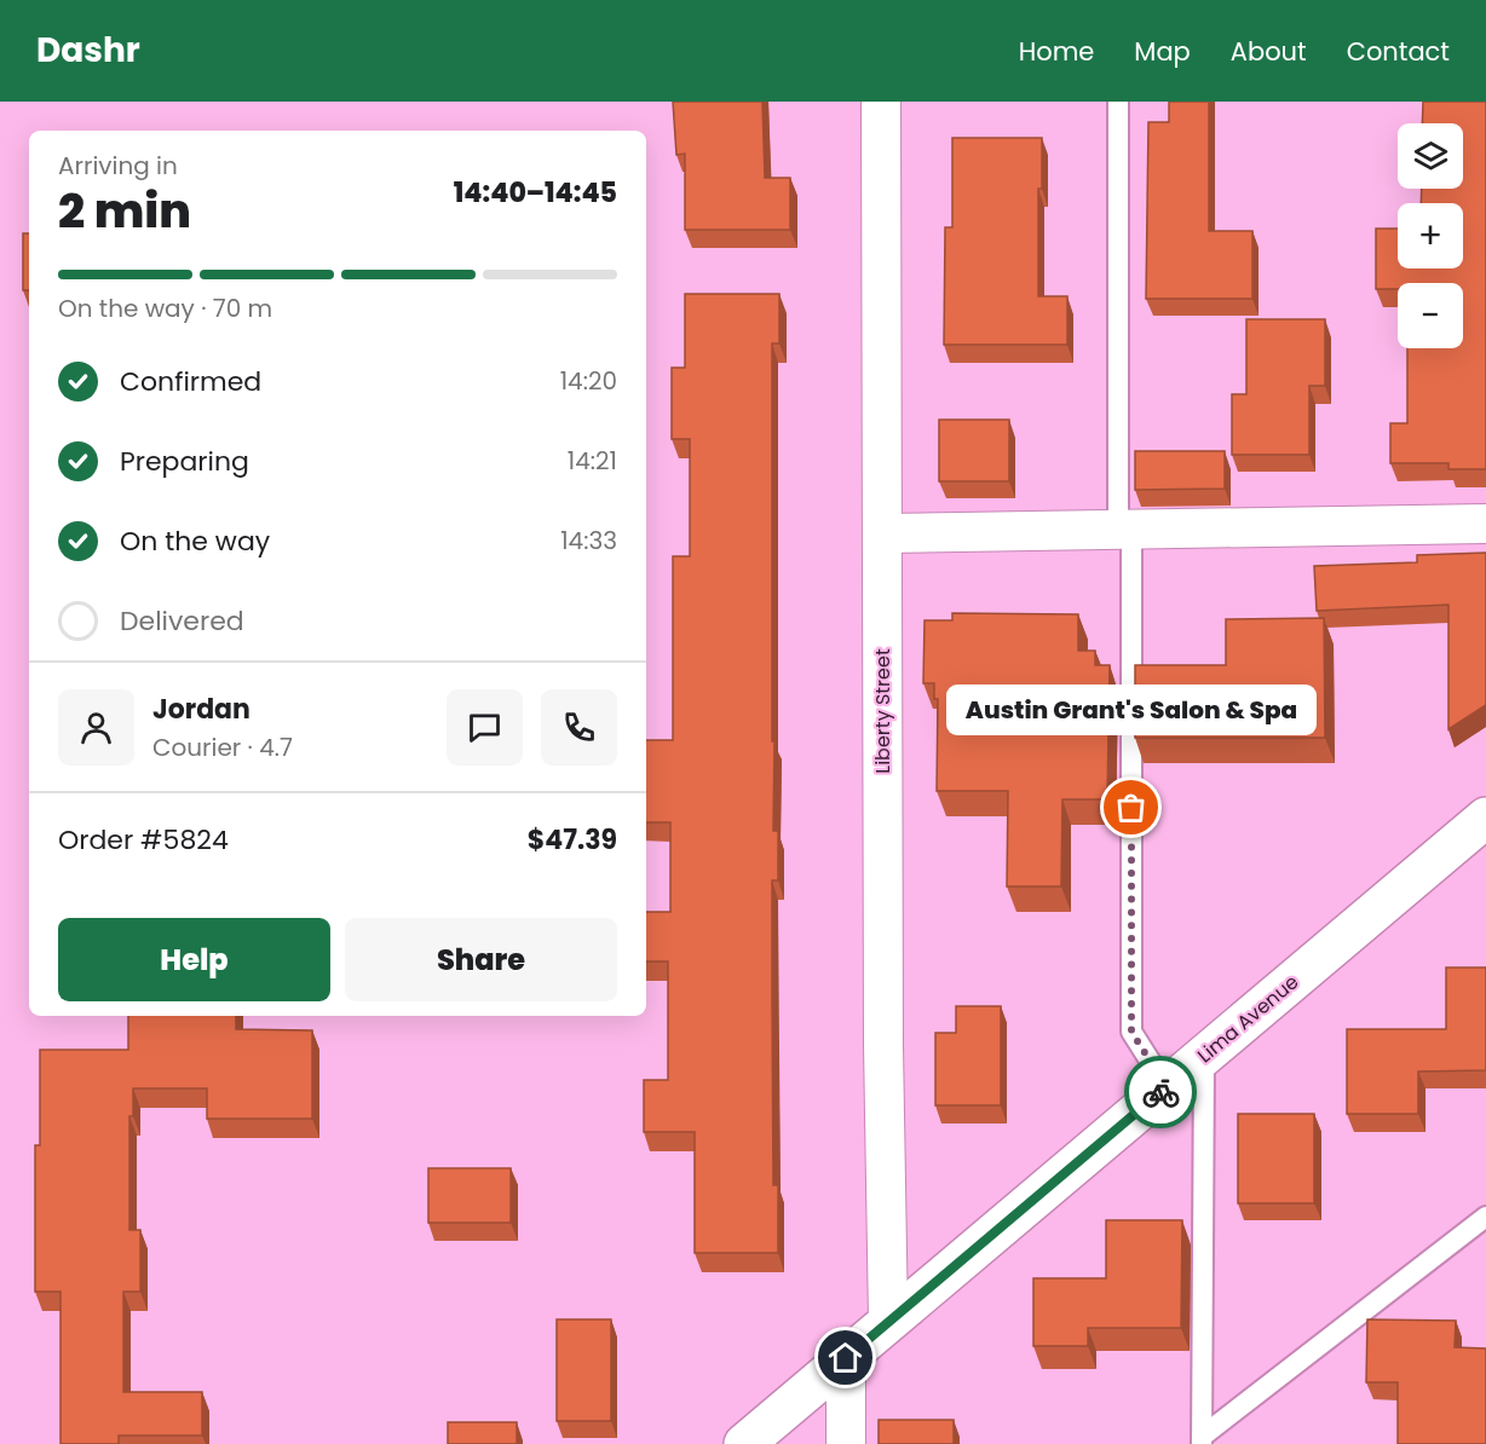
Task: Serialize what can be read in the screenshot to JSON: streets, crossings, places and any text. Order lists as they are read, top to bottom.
{
  "streets": {
    "main road": ["Lima Avenue"],
    "street": ["Liberty Street"]
  },
  "crossings": [
    ["Liberty Street", "Lima Avenue"]
  ],
  "places": ["Austin Grant's Salon & Spa"],
  "page": {
    "header": "Dashr",
    "nav": [
      "Home",
      "Map",
      "About",
      "Contact"
    ],
    "map_buttons": ["+", "−"],
    "heading": ["2 min", "Arriving in", "14:40–14:45"],
    "panel": [
      "Jordan",
      "Courier · 4.7",
      "Order #5824",
      "$47.39"
    ],
    "bar": "On the way · 70 m",
    "list": [
      ["Confirmed", "14:20"],
      ["Preparing", "14:21"],
      ["On the way", "14:33"],
      "Delivered"
    ],
    "bubble": "Austin Grant's Salon & Spa",
    "buttons": ["Help", "Share"]
  }
}
